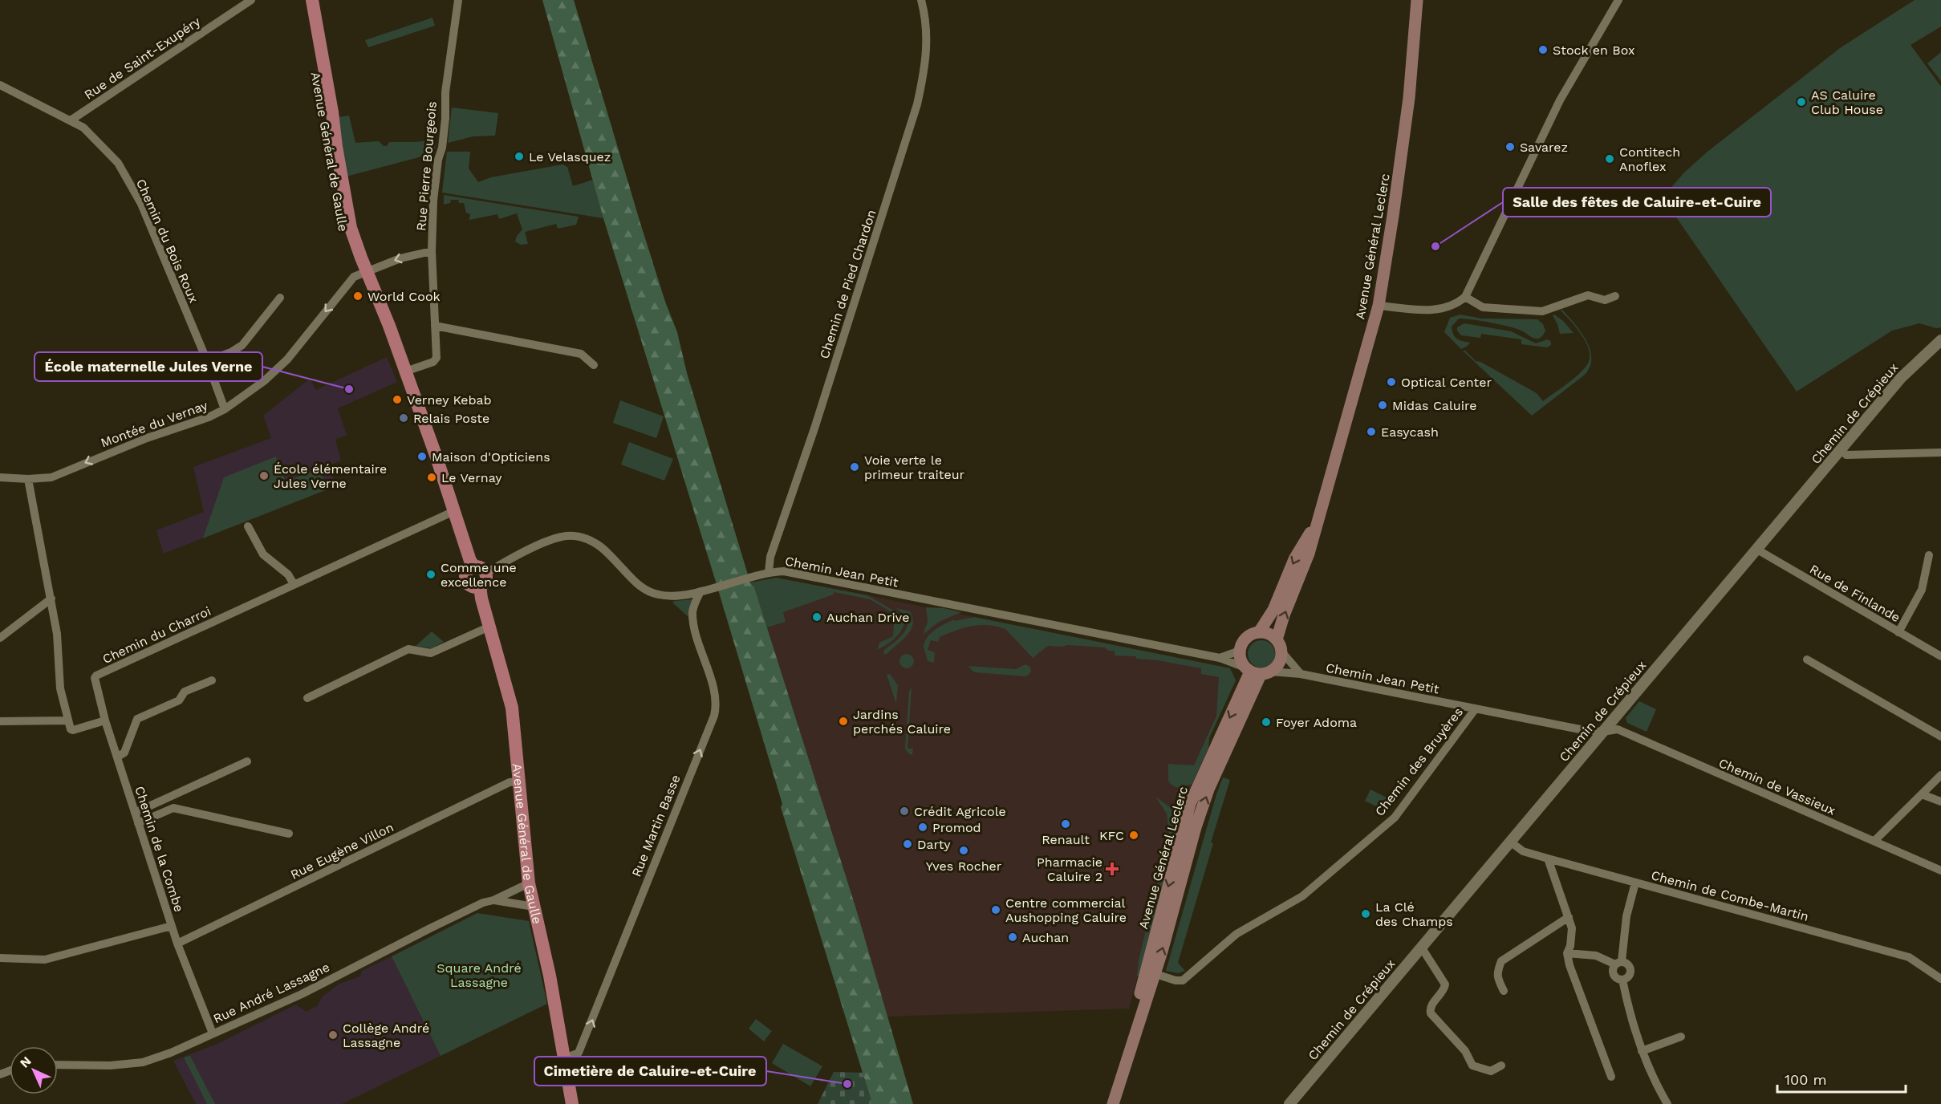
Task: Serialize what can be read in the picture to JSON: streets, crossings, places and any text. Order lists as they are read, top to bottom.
{
  "streets": {
    "main road": ["Avenue Général de Gaulle", "Avenue Général Leclerc"],
    "street": [
      "Rue de Saint-Exupéry",
      "Rue Pierre Bourgeois",
      "Chemin du Bois Roux",
      "Chemin de Pied Chardon",
      "Chemin de Crépieux",
      "Montée du Vernay",
      "Chemin Jean Petit",
      "Rue de Finlande",
      "Chemin du Charroi",
      "Chemin des Bruyères",
      "Chemin de Vassieux",
      "Rue Martin Basse",
      "Chemin de la Combe",
      "Rue Eugène Villon",
      "Chemin de Combe-Martin",
      "Rue André Lassagne"
    ]
  },
  "crossings": [
    ["Rue de Saint-Exupéry", "Chemin du Bois Roux"],
    ["Avenue Général de Gaulle", "Rue Pierre Bourgeois"],
    ["Avenue Général de Gaulle", "Montée du Vernay"],
    ["Avenue Général de Gaulle", "Chemin Jean Petit"],
    ["Avenue Général de Gaulle", "Chemin du Charroi"],
    ["Avenue Général de Gaulle", "Rue Martin Basse"],
    ["Avenue Général de Gaulle", "Rue Eugène Villon"],
    ["Avenue Général de Gaulle", "Rue André Lassagne"],
    ["Rue Pierre Bourgeois", "Montée du Vernay"],
    ["Chemin du Bois Roux", "Montée du Vernay"],
    ["Avenue Général Leclerc", "Chemin Jean Petit"],
    ["Avenue Général Leclerc", "Chemin des Bruyères"],
    ["Chemin de Pied Chardon", "Chemin Jean Petit"],
    ["Chemin de Crépieux", "Chemin Jean Petit"],
    ["Chemin de Crépieux", "Rue de Finlande"],
    ["Chemin de Crépieux", "Chemin de Vassieux"],
    ["Chemin de Crépieux", "Chemin de Combe-Martin"],
    ["Chemin Jean Petit", "Chemin des Bruyères"],
    ["Chemin Jean Petit", "Chemin de Vassieux"],
    ["Chemin Jean Petit", "Rue Martin Basse"],
    ["Chemin du Charroi", "Chemin de la Combe"]
  ],
  "one_way": ["Montée du Vernay", "Rue Martin Basse"],
  "parks": ["Square André Lassagne"],
  "places": {
    "other": [
      "Stock en Box",
      "AS Caluire Club House",
      "Savarez",
      "Le Velasquez",
      "Contitech Anoflex",
      "Salle des fêtes de Caluire-et-Cuire",
      "World Cook",
      "Optical Center",
      "École maternelle Jules Verne",
      "Verney Kebab",
      "Midas Caluire",
      "Relais Poste",
      "Easycash",
      "Maison d'Opticiens",
      "Voie verte le primeur traiteur",
      "École élémentaire Jules Verne",
      "Le Vernay",
      "Comme une excellence",
      "Auchan Drive",
      "Jardins perchés Caluire",
      "Foyer Adoma",
      "Crédit Agricole",
      "Renault",
      "Promod",
      "KFC",
      "Darty",
      "Yves Rocher",
      "Centre commercial Aushopping Caluire",
      "La Clé des Champs",
      "Auchan",
      "Collège André Lassagne",
      "Cimetière de Caluire-et-Cuire"
    ],
    "health": ["Pharmacie Caluire 2"]
  },
  "scale_bar": "100 m",
  "north": "top left"
}
